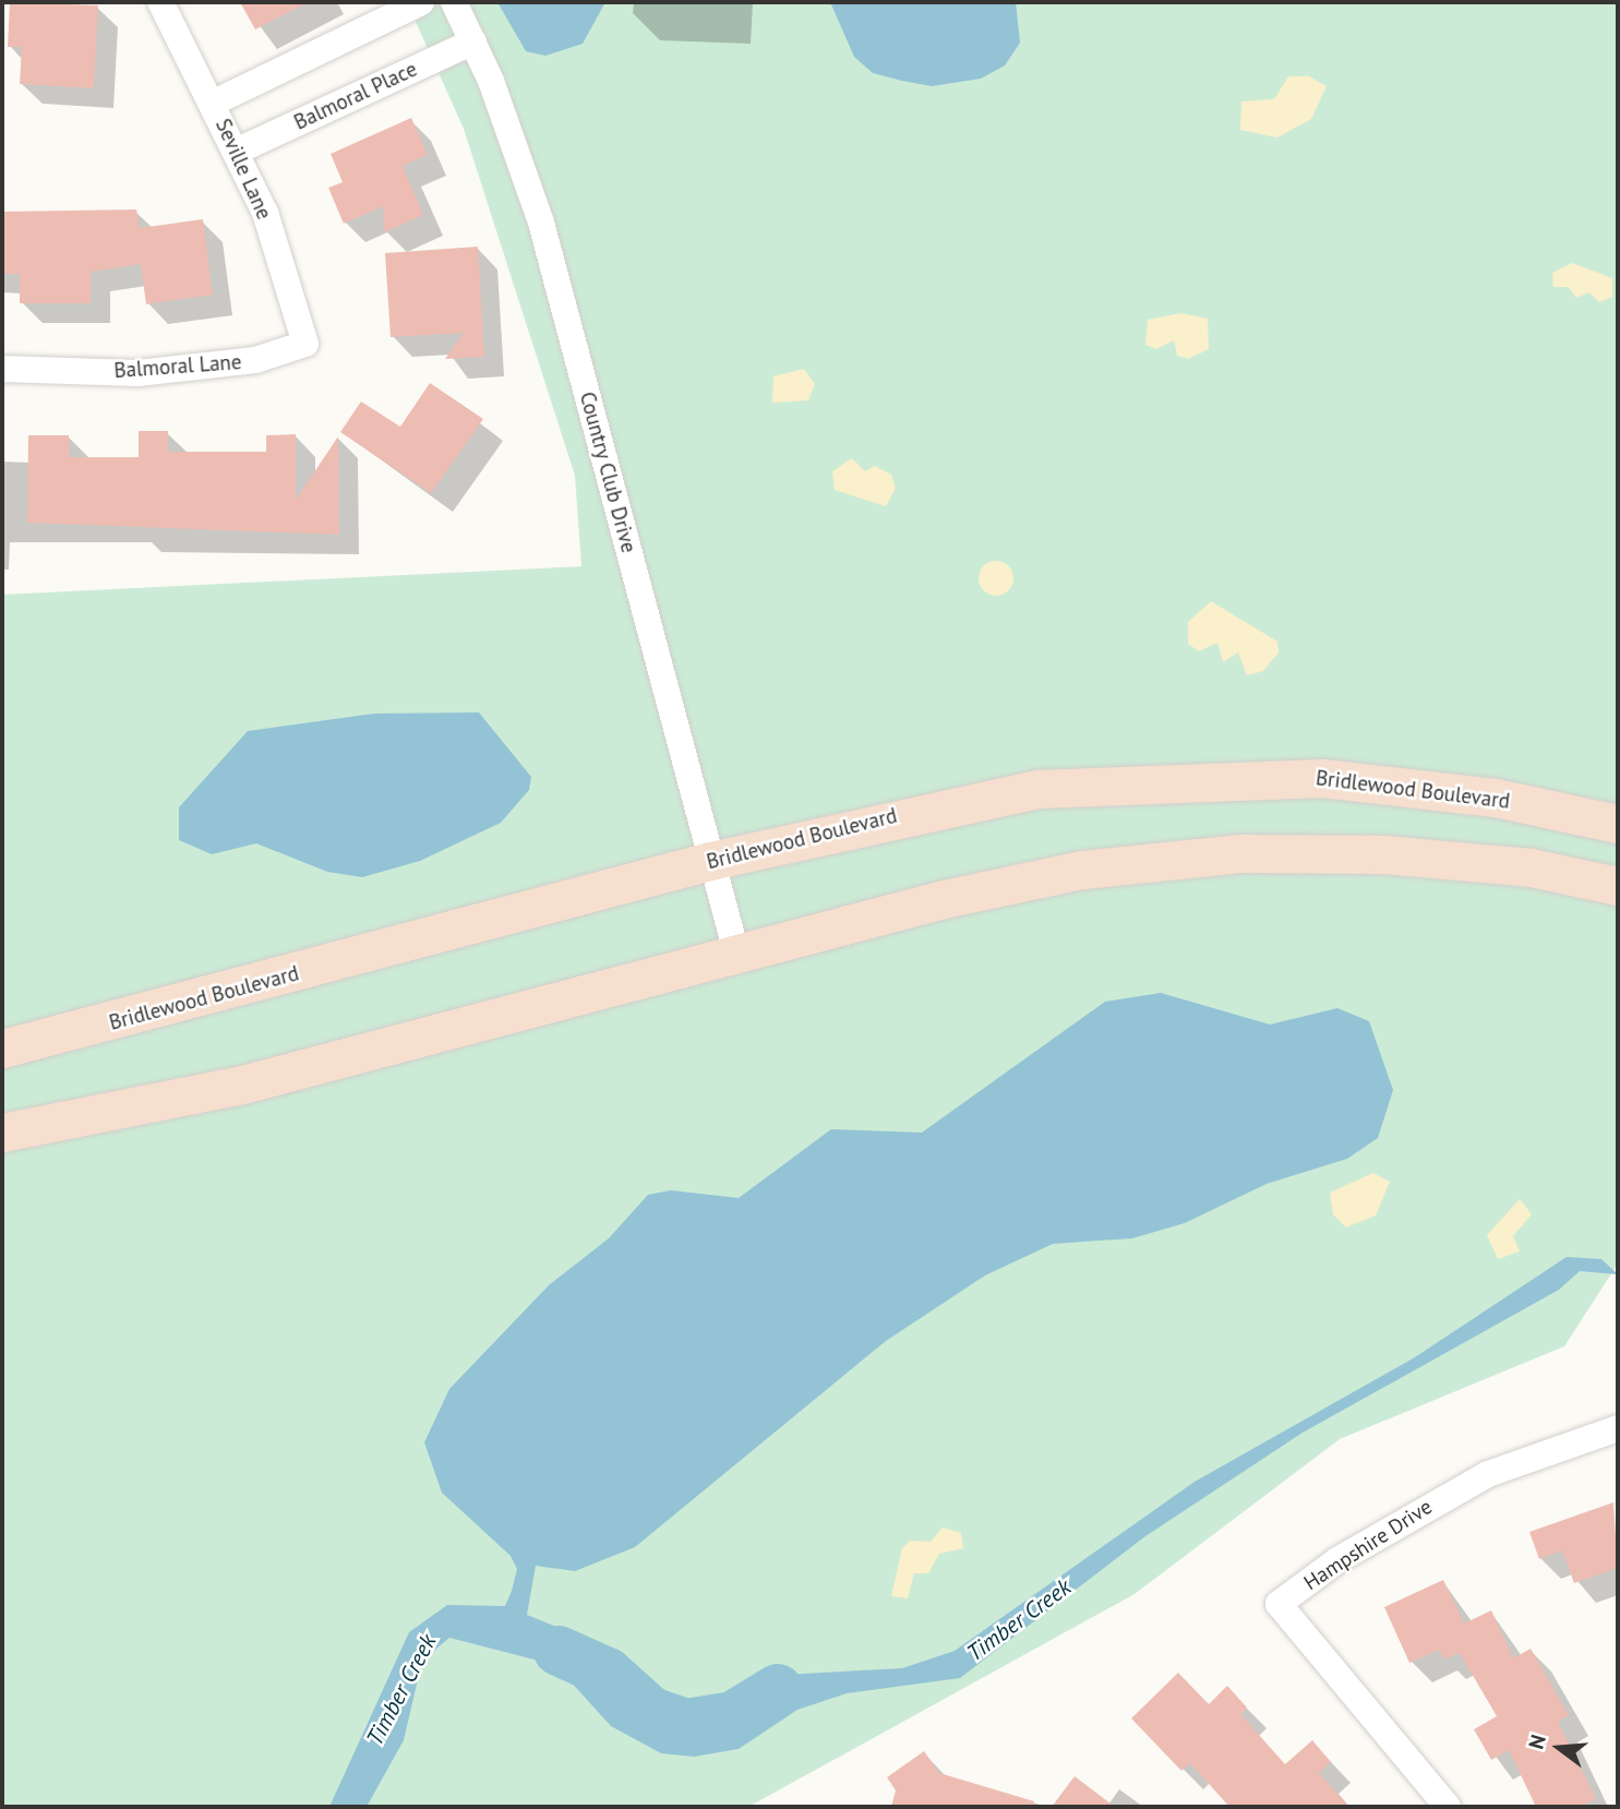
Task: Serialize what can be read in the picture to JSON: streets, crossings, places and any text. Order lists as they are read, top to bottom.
{
  "streets": {
    "main road": ["Bridlewood Boulevard"],
    "street": [
      "Balmoral Place",
      "Seville Lane",
      "Balmoral Lane",
      "Country Club Drive",
      "Hampshire Drive"
    ]
  },
  "crossings": [
    ["Balmoral Place", "Seville Lane"],
    ["Balmoral Place", "Country Club Drive"],
    ["Seville Lane", "Balmoral Lane"],
    ["Country Club Drive", "Bridlewood Boulevard"]
  ],
  "water": ["Timber Creek"],
  "north": "left"
}
